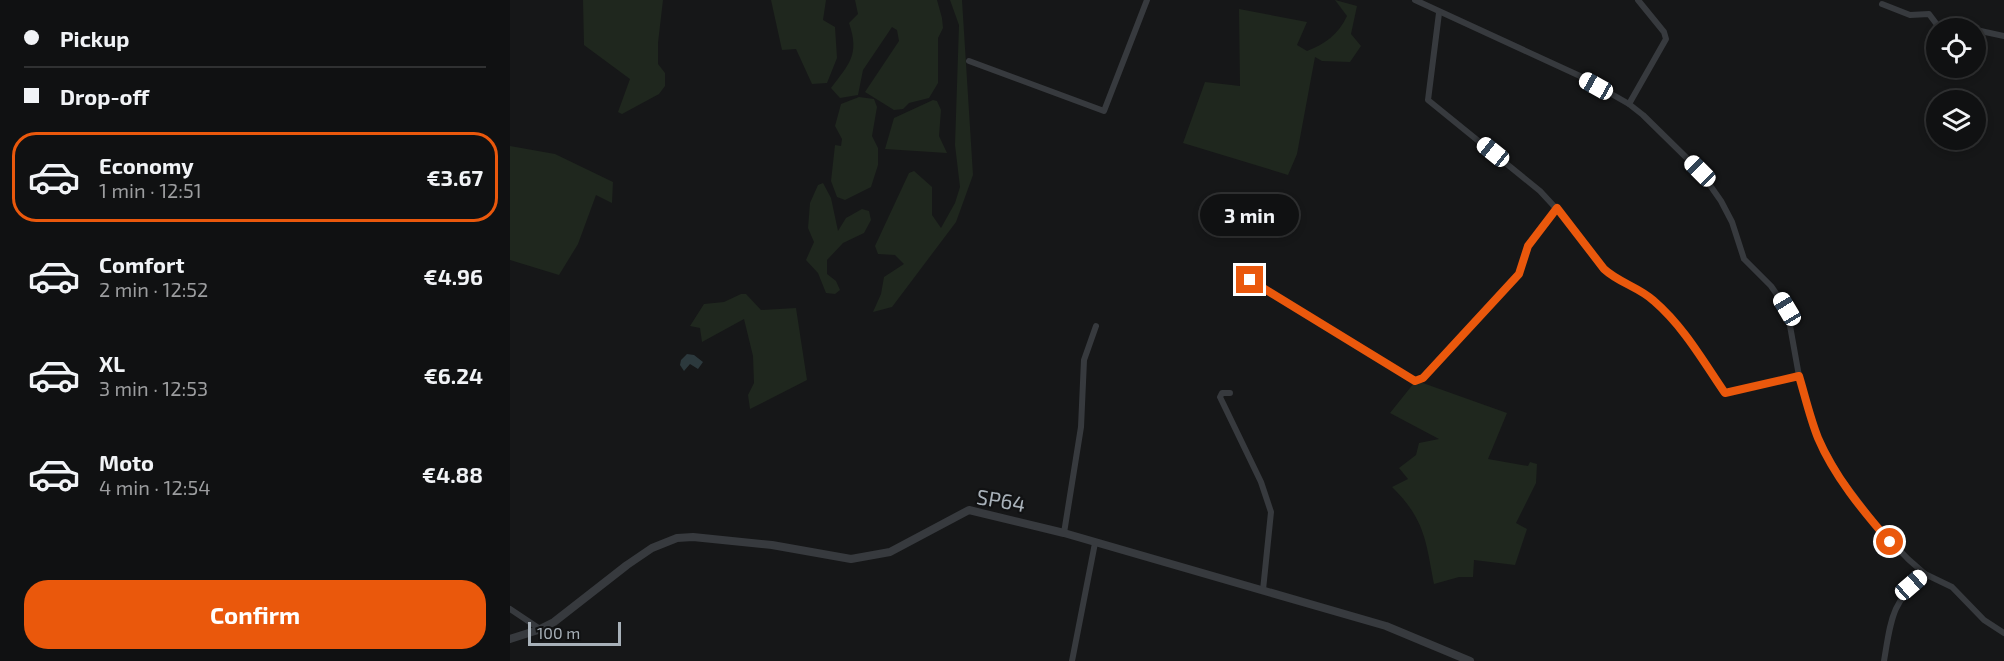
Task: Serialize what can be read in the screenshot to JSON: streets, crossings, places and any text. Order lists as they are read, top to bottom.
{
  "streets": {
    "street": ["SP64"]
  },
  "scale_bar": "100 m",
  "page": {
    "banner": ["Pickup", "Drop-off"],
    "list": [
      {
        "name": "Economy",
        "note": "1 min · 12:51",
        "value": "€3.67"
      },
      {
        "name": "Comfort",
        "note": "2 min · 12:52",
        "value": "€4.96"
      },
      {
        "name": "XL",
        "note": "3 min · 12:53",
        "value": "€6.24"
      },
      {
        "name": "Moto",
        "note": "4 min · 12:54",
        "value": "€4.88"
      }
    ],
    "bubble": "3 min",
    "buttons": "Confirm",
    "scale": "100 m"
  }
}
